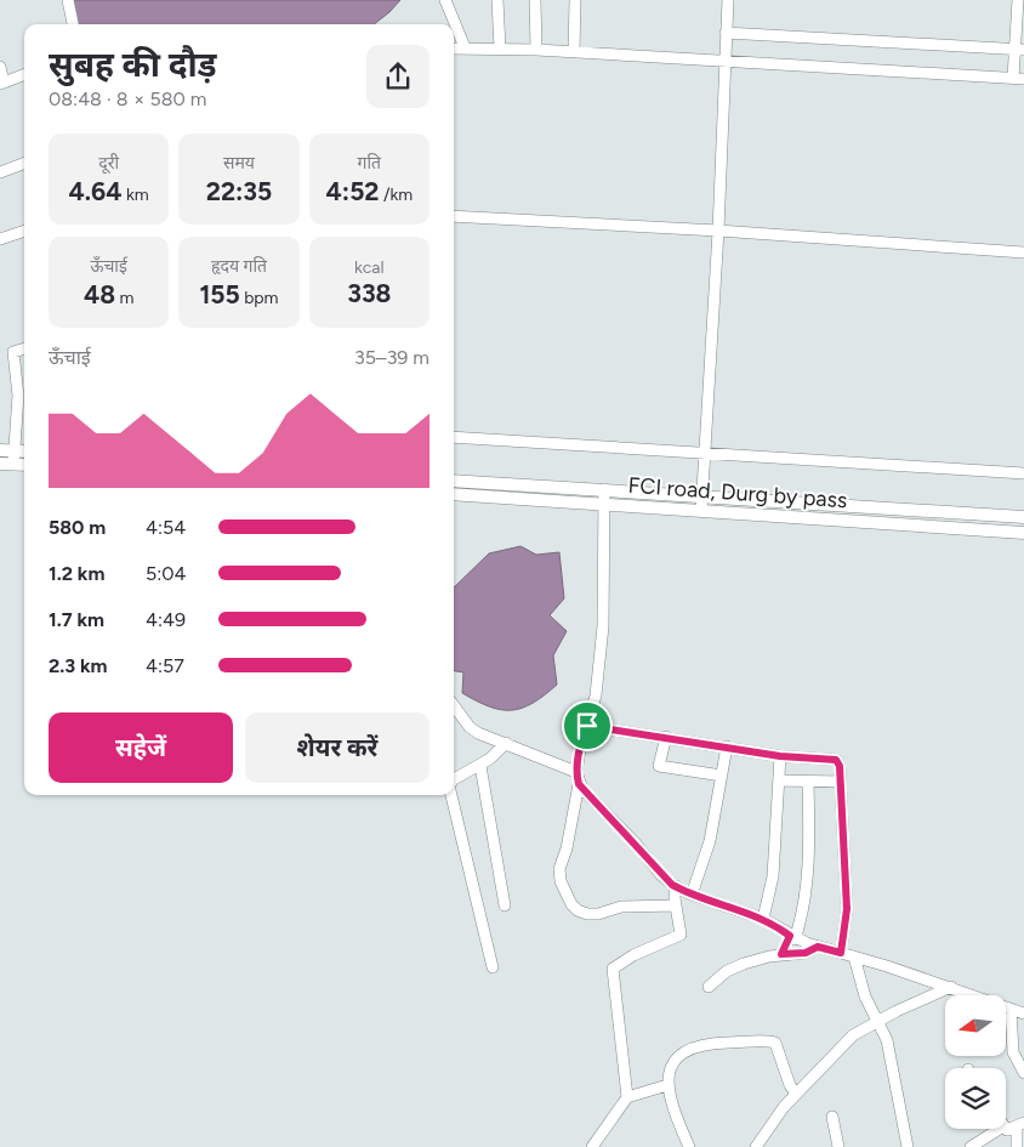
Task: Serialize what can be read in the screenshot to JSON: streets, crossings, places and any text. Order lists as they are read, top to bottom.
{
  "streets": {
    "main road": ["FCI road, Durg by pass"]
  },
  "north": "left",
  "page": {
    "heading": ["सुबह की दौड़", "08:48 · 8 × 580 m"],
    "stats": [
      ["दूरी", "4.64 km"],
      ["समय", "22:35"],
      ["गति", "4:52 /km"],
      ["ऊँचाई", "48 m"],
      ["हृदय गति", "155 bpm"],
      ["kcal", "338"]
    ],
    "chart": ["ऊँचाई", "35–39 m"],
    "list": [
      {
        "name": "580 m",
        "note": "4:54"
      },
      {
        "name": "1.2 km",
        "note": "5:04"
      },
      {
        "name": "1.7 km",
        "note": "4:49"
      },
      {
        "name": "2.3 km",
        "note": "4:57"
      }
    ],
    "buttons": ["सहेजें", "शेयर करें"]
  }
}
